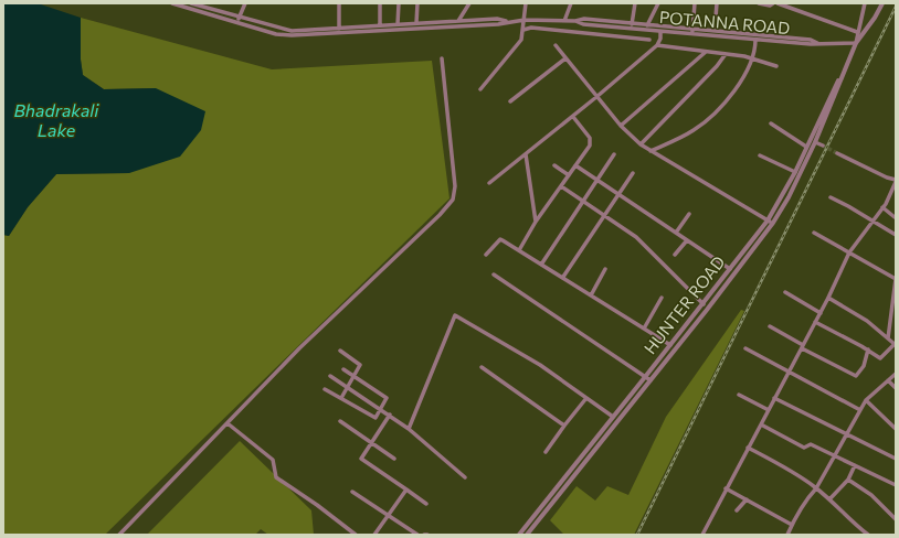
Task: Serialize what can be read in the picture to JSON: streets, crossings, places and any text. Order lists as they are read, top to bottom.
{
  "streets": {
    "street": ["POTANNA ROAD", "HUNTER ROAD"]
  },
  "crossings": [
    ["POTANNA ROAD", "HUNTER ROAD"]
  ],
  "water": ["Bhadrakali Lake"]
}
